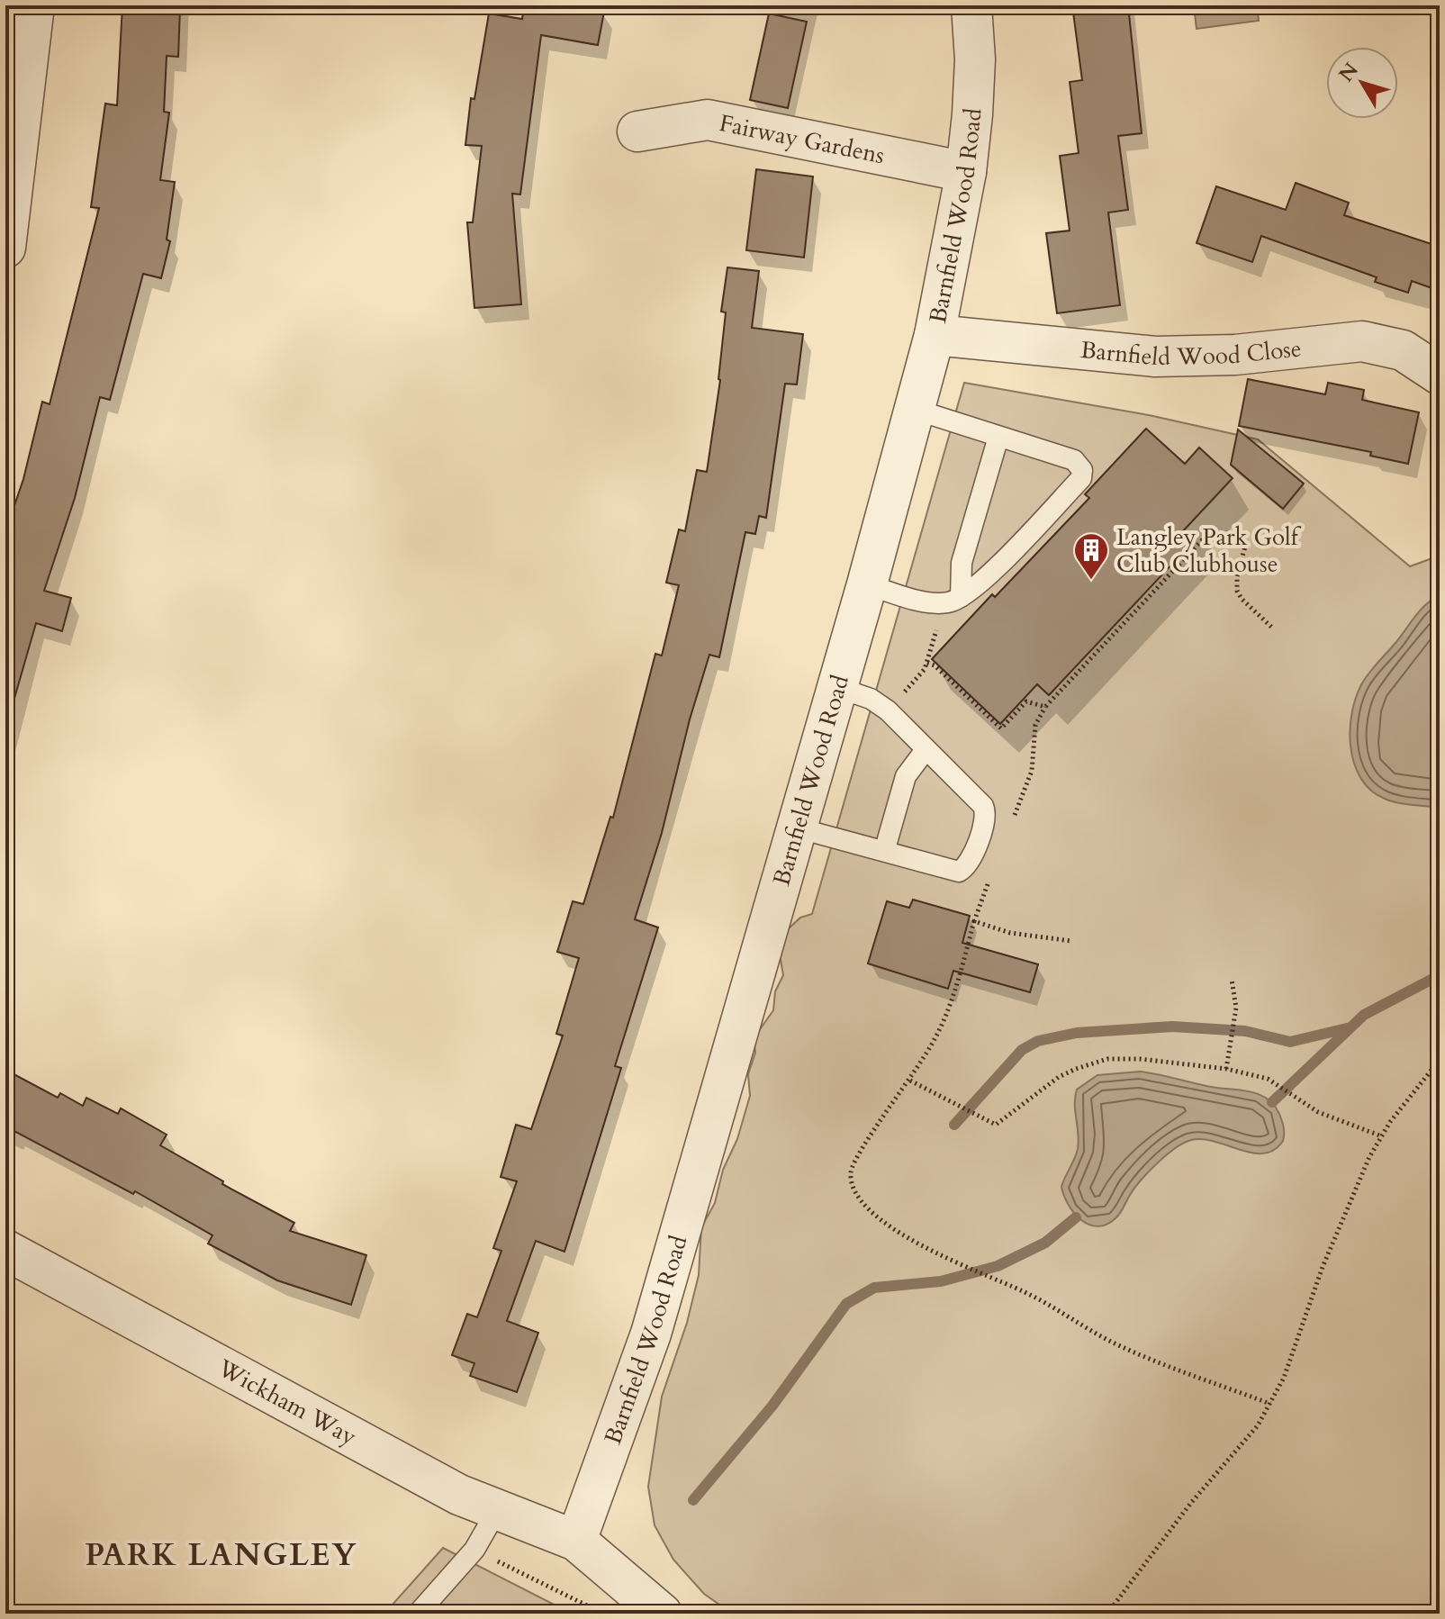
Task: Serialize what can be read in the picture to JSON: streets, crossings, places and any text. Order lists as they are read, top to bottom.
{
  "streets": {
    "street": [
      "Fairway Gardens",
      "Barnfield Wood Road",
      "Barnfield Wood Close",
      "Wickham Way"
    ]
  },
  "crossings": [
    ["Fairway Gardens", "Barnfield Wood Road"],
    ["Barnfield Wood Road", "Barnfield Wood Close"],
    ["Barnfield Wood Road", "Wickham Way"]
  ],
  "districts": ["PARK LANGLEY"],
  "places": {
    "building": ["Langley Park Golf Club Clubhouse"]
  },
  "north": "top left"
}
